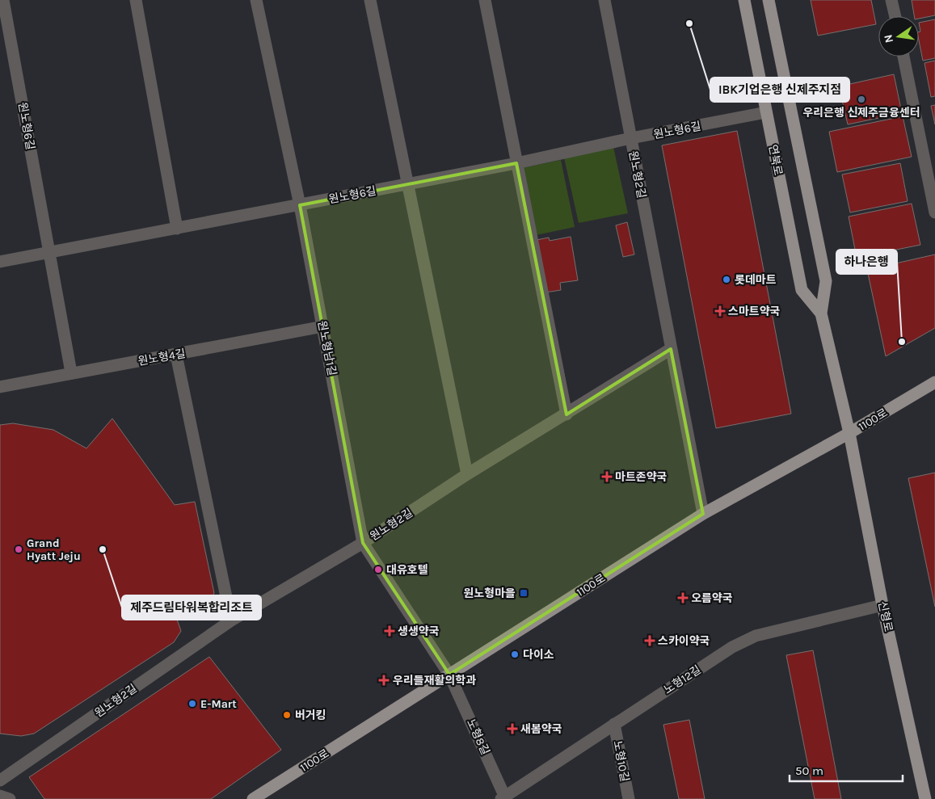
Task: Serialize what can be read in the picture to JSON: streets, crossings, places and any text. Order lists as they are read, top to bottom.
{
  "streets": {
    "main road": ["연북로", "1100로", "신형로"],
    "street": [
      "원노형6길",
      "원노형2길",
      "원노형남1길",
      "원노형4길",
      "노형12길",
      "노형8길",
      "노형10길"
    ]
  },
  "crossings": [
    ["원노형6길", "연북로"],
    ["원노형6길", "원노형2길"],
    ["원노형6길", "원노형남1길"],
    ["원노형6길", "원노형4길"],
    ["연북로", "1100로"],
    ["연북로", "신형로"],
    ["원노형2길", "원노형남1길"],
    ["원노형2길", "1100로"],
    ["원노형남1길", "원노형4길"],
    ["원노형남1길", "1100로"],
    ["원노형남1길", "노형8길"],
    ["1100로", "신형로"],
    ["1100로", "노형8길"],
    ["신형로", "노형12길"],
    ["노형12길", "노형8길"],
    ["노형12길", "노형10길"]
  ],
  "places": {
    "other": [
      "IBK기업은행 신제주지점",
      "우리은행 신제주금융센터",
      "롯데마트",
      "하나은행",
      "Grand Hyatt Jeju",
      "제주드림타워복합리조트",
      "대유호텔",
      "다이소",
      "E-Mart",
      "버거킹"
    ],
    "health": [
      "스마트약국",
      "마트존약국",
      "오름약국",
      "생생약국",
      "스카이약국",
      "우리들재활의학과",
      "새봄약국"
    ],
    "transit": ["원노형마을"]
  },
  "scale_bar": "50 m",
  "north": "left"
}
